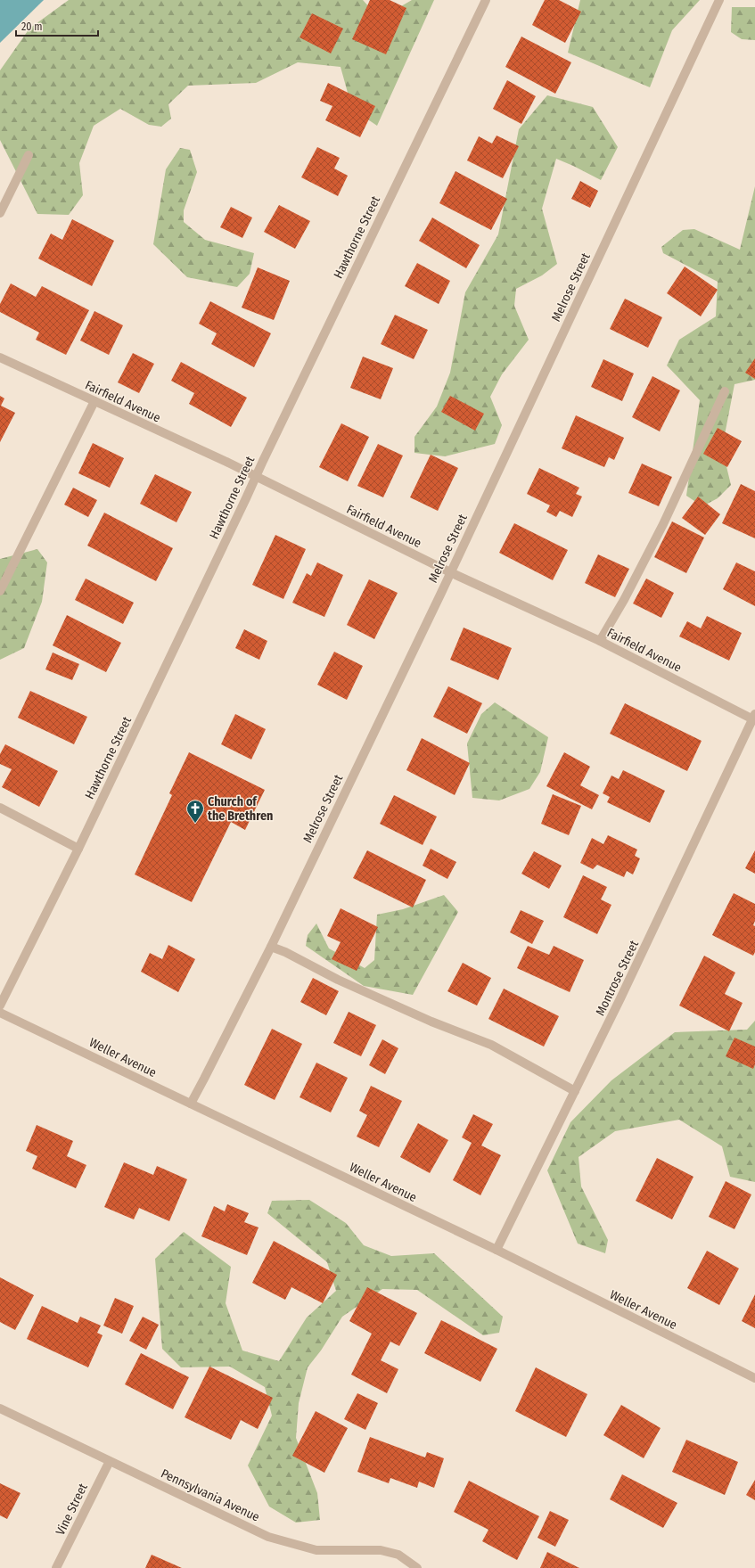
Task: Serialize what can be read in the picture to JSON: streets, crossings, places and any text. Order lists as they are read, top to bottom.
{
  "streets": {
    "street": [
      "Hawthorne Street",
      "Melrose Street",
      "Fairfield Avenue",
      "Montrose Street",
      "Weller Avenue",
      "Pennsylvania Avenue",
      "Vine Street"
    ]
  },
  "crossings": [
    ["Hawthorne Street", "Fairfield Avenue"],
    ["Melrose Street", "Fairfield Avenue"],
    ["Melrose Street", "Weller Avenue"],
    ["Fairfield Avenue", "Montrose Street"],
    ["Montrose Street", "Weller Avenue"],
    ["Pennsylvania Avenue", "Vine Street"]
  ],
  "places": {
    "church": ["Church of the Brethren"]
  },
  "scale_bar": "20 m"
}
